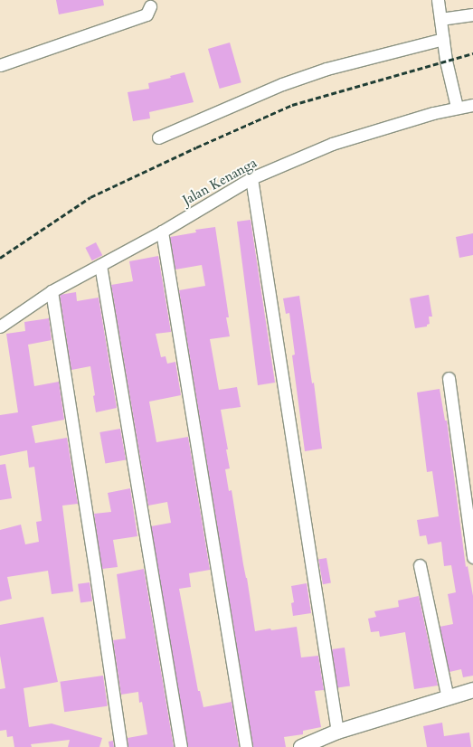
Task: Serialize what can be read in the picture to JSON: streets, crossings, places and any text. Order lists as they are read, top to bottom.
{
  "streets": {
    "street": ["Jalan Kenanga"]
  }
}
